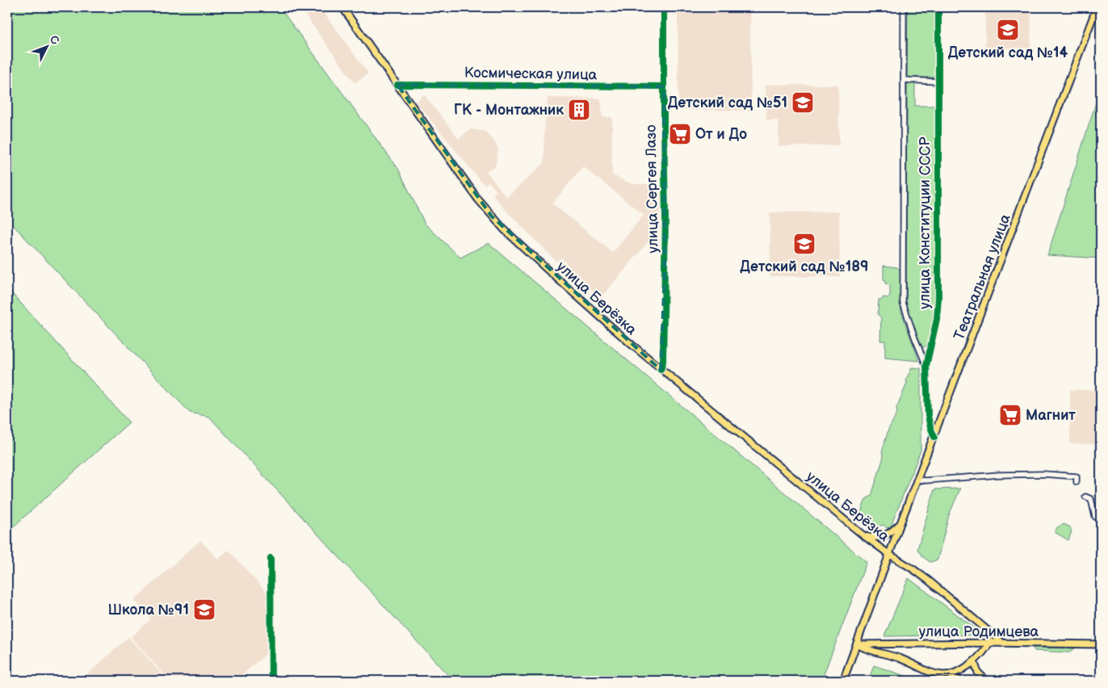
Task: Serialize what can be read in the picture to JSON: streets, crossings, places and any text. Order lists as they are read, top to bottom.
{
  "streets": {
    "main road": ["Театральная улица", "улица Берёзка", "улица Родимцева"],
    "street": ["Космическая улица", "улица Сергея Лазо", "улица Конституции СССР"]
  },
  "crossings": [
    ["Космическая улица", "улица Сергея Лазо"],
    ["Космическая улица", "улица Берёзка"],
    ["улица Сергея Лазо", "улица Берёзка"],
    ["улица Конституции СССР", "Театральная улица"],
    ["Театральная улица", "улица Берёзка"],
    ["Театральная улица", "улица Родимцева"],
    ["улица Берёзка", "улица Родимцева"]
  ],
  "places": {
    "school or university": [
      "Детский сад №14",
      "Детский сад №51",
      "Детский сад №189",
      "Школа №91"
    ],
    "building": ["ГК - Монтажник"],
    "supermarket": ["От и До", "Магнит"]
  },
  "north": "top right"
}
